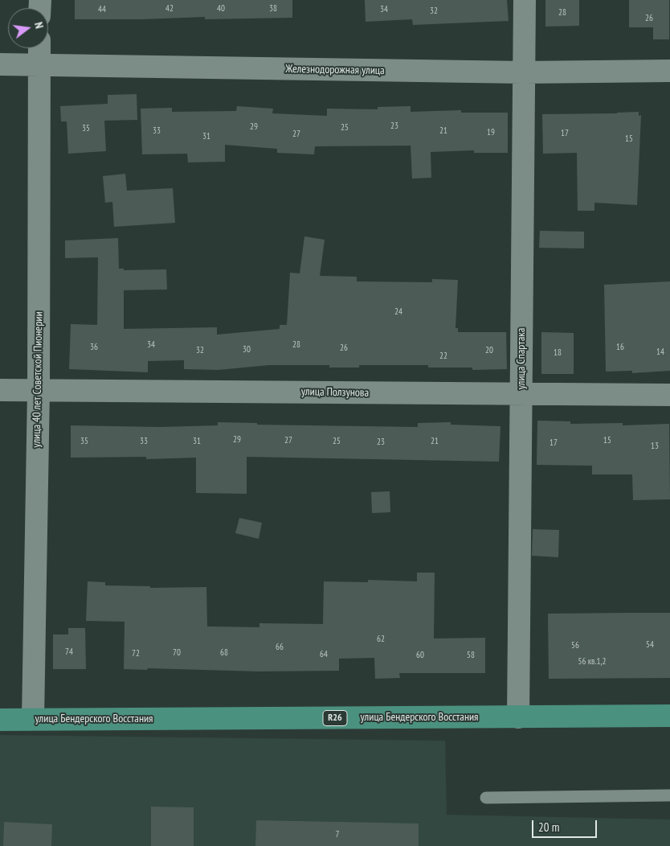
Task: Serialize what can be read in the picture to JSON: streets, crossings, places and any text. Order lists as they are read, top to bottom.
{
  "streets": {
    "main road": ["улица Бендерского Восстания", "R26"],
    "street": [
      "Железнодорожная улица",
      "улица Спартака",
      "улица 40 лет Советской Пионерии",
      "улица Ползунова"
    ]
  },
  "crossings": [
    ["Железнодорожная улица", "улица Спартака"],
    ["Железнодорожная улица", "улица 40 лет Советской Пионерии"],
    ["улица Спартака", "улица Ползунова"],
    ["улица Спартака", "улица Бендерского Восстания"],
    ["улица 40 лет Советской Пионерии", "улица Ползунова"],
    ["улица 40 лет Советской Пионерии", "улица Бендерского Восстания"]
  ],
  "house_numbers": [
    "42",
    "40",
    "38",
    "44",
    "34",
    "32",
    "28",
    "26",
    "23",
    "29",
    "25",
    "35",
    "33",
    "21",
    "19",
    "17",
    "27",
    "31",
    "15",
    "24",
    "34",
    "28",
    "36",
    "16",
    "26",
    "30",
    "32",
    "20",
    "14",
    "18",
    "22",
    "29",
    "27",
    "15",
    "35",
    "33",
    "31",
    "25",
    "21",
    "23",
    "17",
    "13",
    "62",
    "54",
    "56",
    "66",
    "74",
    "70",
    "68",
    "72",
    "64",
    "60",
    "58",
    "56 кв.1,2",
    "7"
  ],
  "scale_bar": "20 m",
  "north": "right"
}
